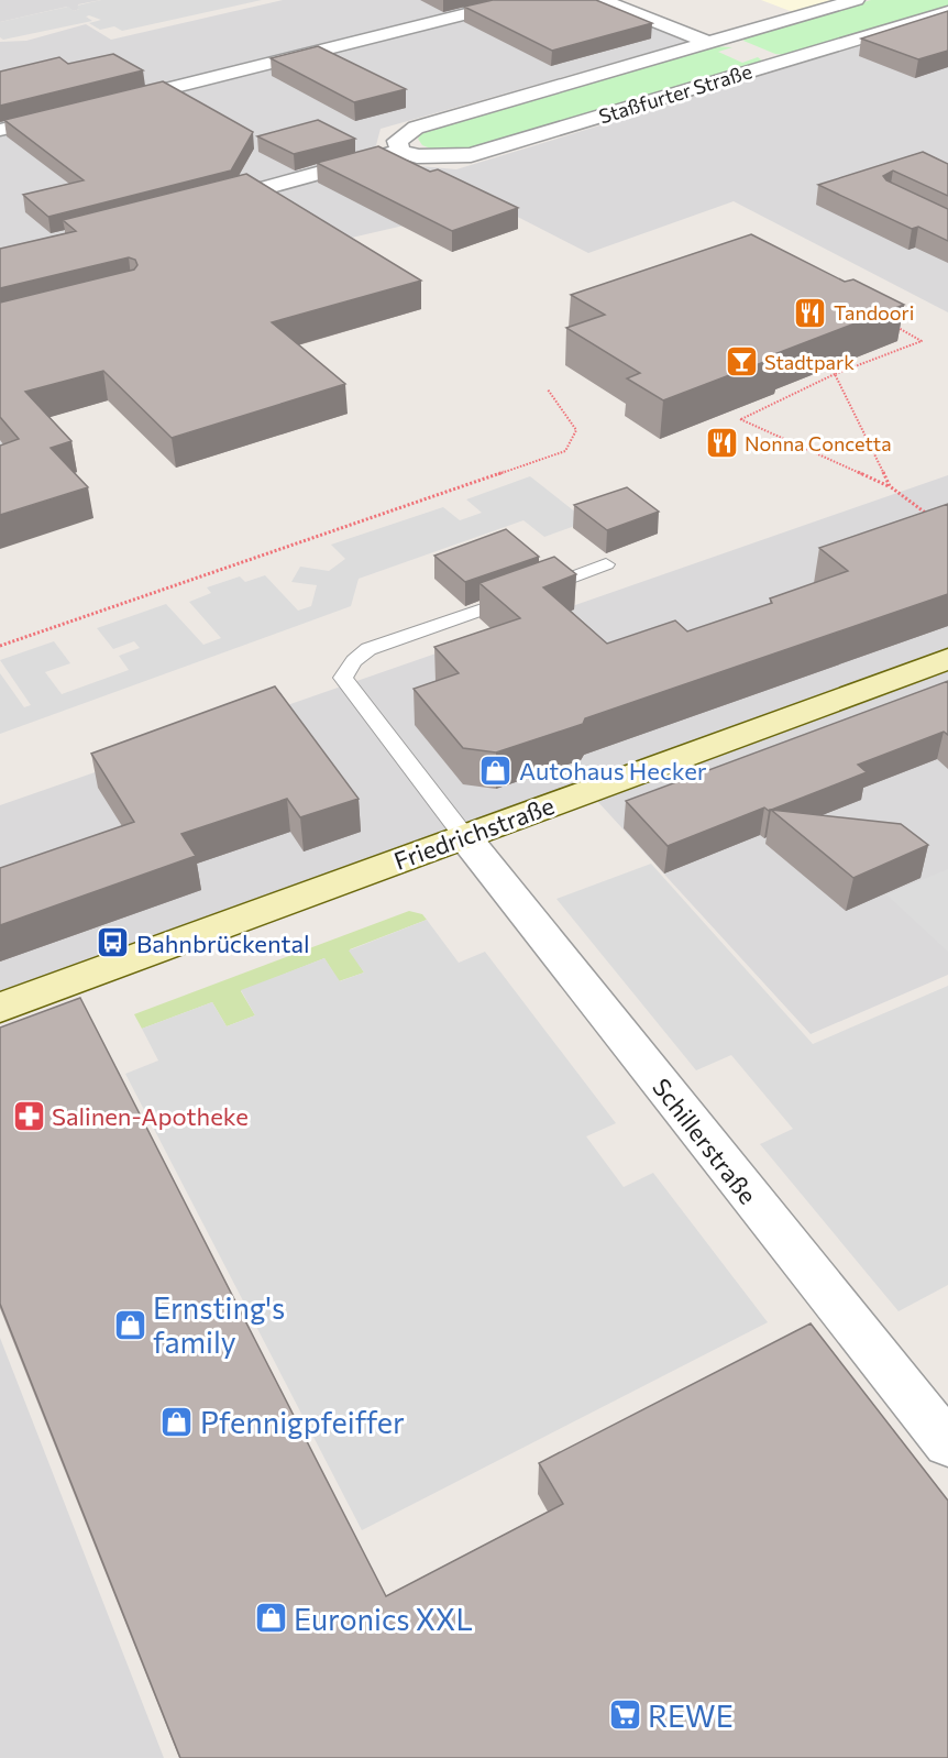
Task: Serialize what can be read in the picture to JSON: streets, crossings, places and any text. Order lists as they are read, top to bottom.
{
  "streets": {
    "street": ["Staßfurter Straße", "Friedrichstraße", "Schillerstraße"]
  },
  "crossings": [
    ["Friedrichstraße", "Schillerstraße"]
  ],
  "places": {
    "restaurant": ["Tandoori", "Nonna Concetta"],
    "bar": ["Stadtpark"],
    "shop": [
      "Autohaus Hecker",
      "Ernsting's family",
      "Pfennigpfeiffer",
      "Euronics XXL"
    ],
    "bus stop": ["Bahnbrückental"],
    "pharmacy": ["Salinen-Apotheke"],
    "supermarket": ["REWE"]
  }
}
